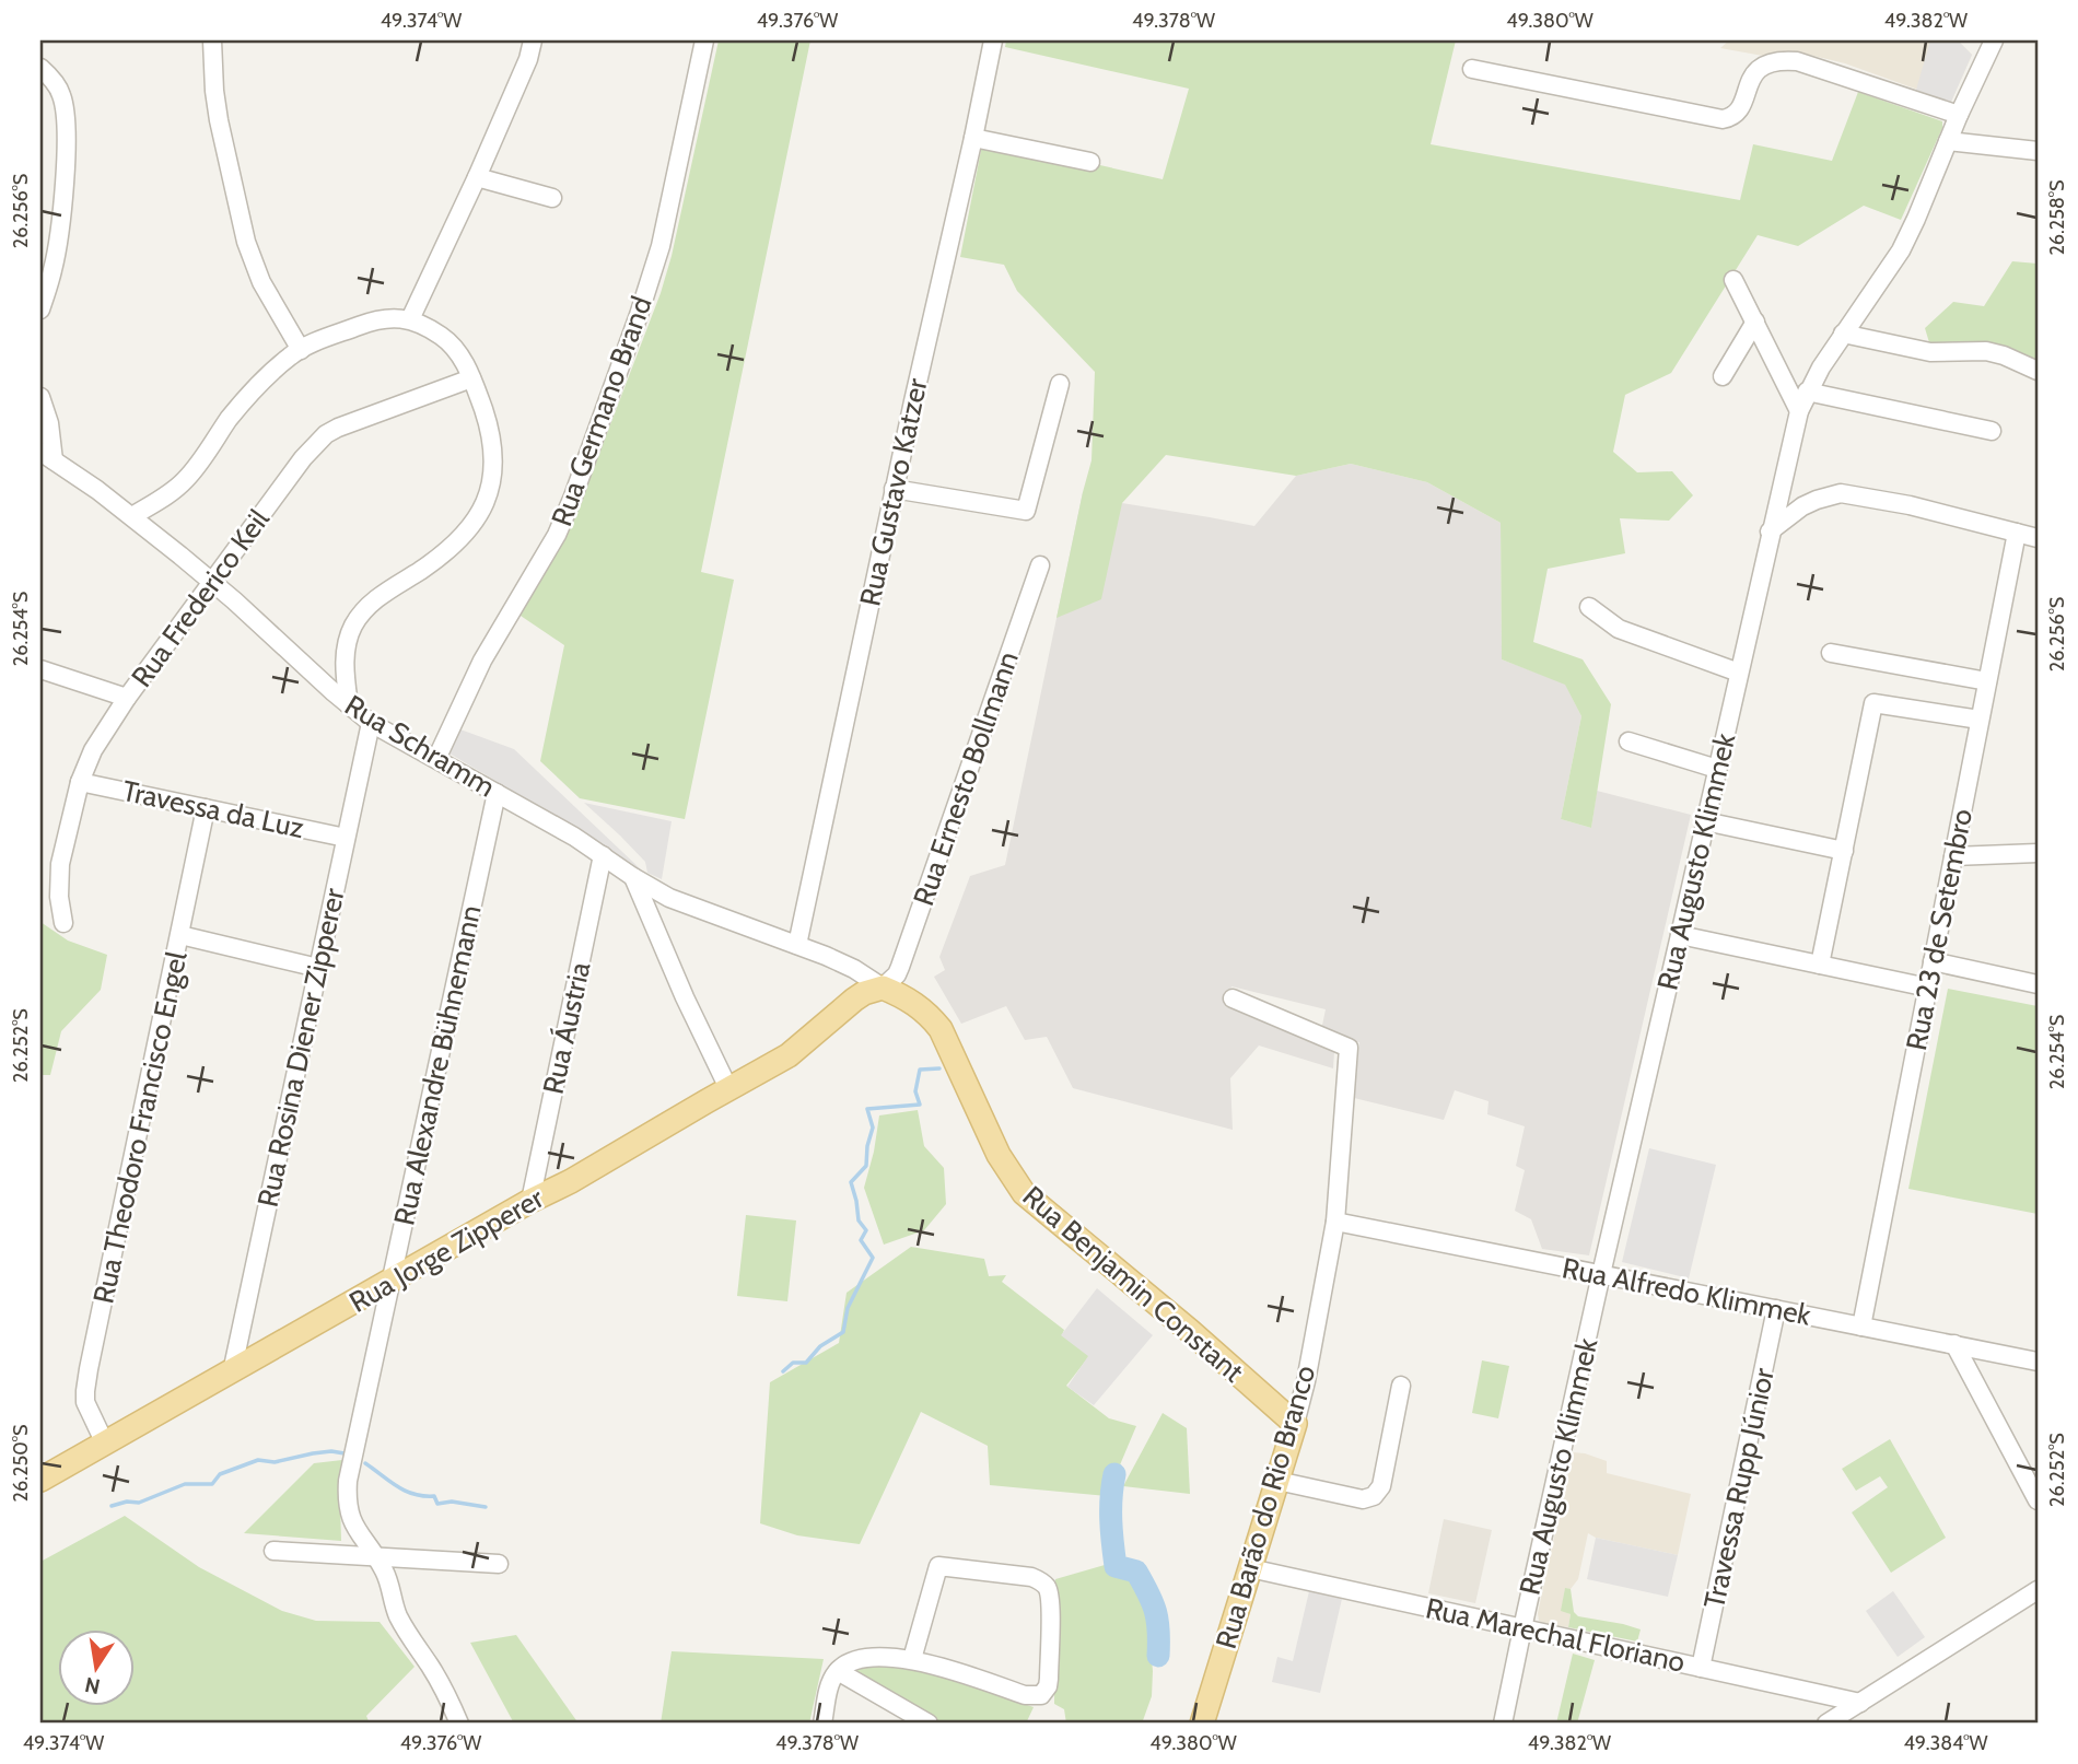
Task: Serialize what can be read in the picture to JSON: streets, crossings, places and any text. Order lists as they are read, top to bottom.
{
  "streets": {
    "main road": ["Rua Jorge Zipperer", "Rua Benjamin Constant", "Rua Barão do Rio Branco"],
    "street": [
      "Rua Germano Brand",
      "Rua Gustavo Katzer",
      "Rua Frederico Keil",
      "Rua Schramm",
      "Rua Ernesto Bollmann",
      "Travessa da Luz",
      "Rua Augusto Klimmek",
      "Rua 23 de Setembro",
      "Rua Áustria",
      "Rua Rosina Diener Zipperer",
      "Rua Alexandre Bühnemann",
      "Rua Theodoro Francisco Engel",
      "Rua Alfredo Klimmek",
      "Travessa Rupp Júnior",
      "Rua Marechal Floriano"
    ]
  },
  "crossings": [
    ["Rua Germano Brand", "Rua Schramm"],
    ["Rua Gustavo Katzer", "Rua Benjamin Constant"],
    ["Rua Frederico Keil", "Rua Schramm"],
    ["Rua Frederico Keil", "Travessa da Luz"],
    ["Rua Schramm", "Rua Áustria"],
    ["Rua Schramm", "Rua Rosina Diener Zipperer"],
    ["Rua Schramm", "Rua Alexandre Bühnemann"],
    ["Rua Schramm", "Rua Benjamin Constant"],
    ["Rua Ernesto Bollmann", "Rua Jorge Zipperer"],
    ["Rua Ernesto Bollmann", "Rua Benjamin Constant"],
    ["Travessa da Luz", "Rua Rosina Diener Zipperer"],
    ["Travessa da Luz", "Rua Theodoro Francisco Engel"],
    ["Rua Augusto Klimmek", "Rua Alfredo Klimmek"],
    ["Rua Augusto Klimmek", "Rua Marechal Floriano"],
    ["Rua 23 de Setembro", "Rua Alfredo Klimmek"],
    ["Rua Áustria", "Rua Jorge Zipperer"],
    ["Rua Rosina Diener Zipperer", "Rua Jorge Zipperer"],
    ["Rua Alexandre Bühnemann", "Rua Jorge Zipperer"],
    ["Rua Theodoro Francisco Engel", "Rua Jorge Zipperer"],
    ["Rua Jorge Zipperer", "Rua Benjamin Constant"],
    ["Rua Benjamin Constant", "Rua Barão do Rio Branco"],
    ["Rua Alfredo Klimmek", "Travessa Rupp Júnior"],
    ["Rua Alfredo Klimmek", "Rua Barão do Rio Branco"],
    ["Travessa Rupp Júnior", "Rua Marechal Floriano"],
    ["Rua Barão do Rio Branco", "Rua Marechal Floriano"]
  ],
  "north": "bottom",
  "coordinates": [
    "49.374°W",
    "49.376°W",
    "49.378°W",
    "49.380°W",
    "49.382°W",
    "26.256°S",
    "26.258°S",
    "26.254°S",
    "26.252°S",
    "26.250°S",
    "49.384°W"
  ]
}
